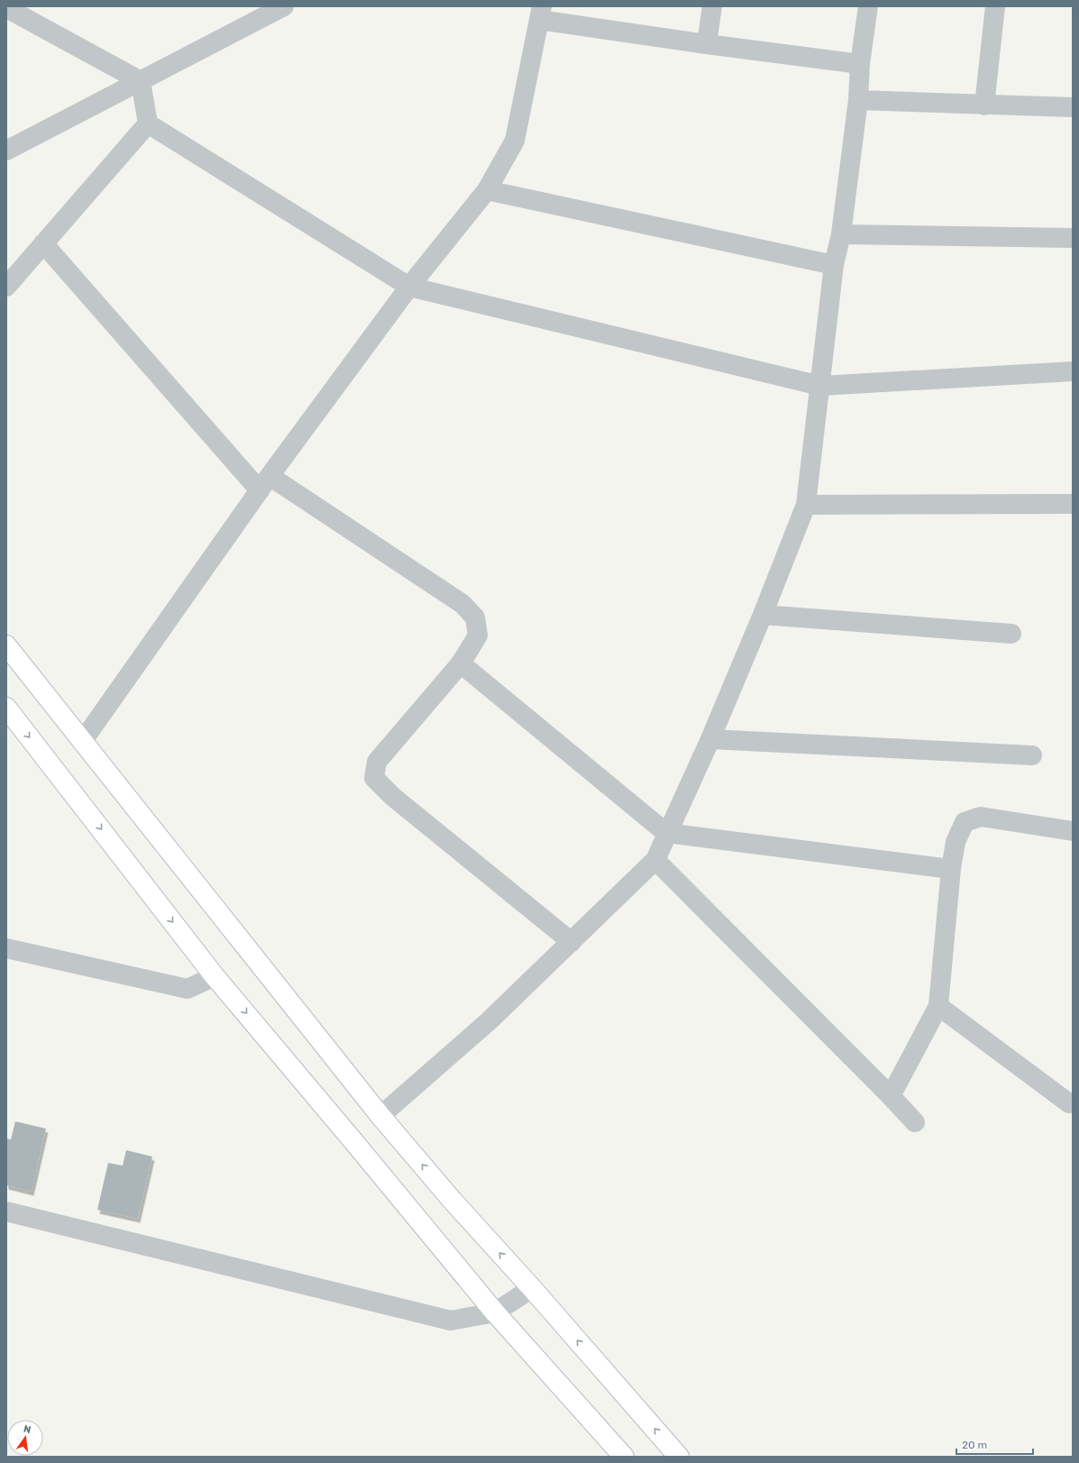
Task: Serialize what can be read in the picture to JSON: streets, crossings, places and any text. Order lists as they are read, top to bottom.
{
  "scale_bar": "20 m",
  "north": "top"
}
